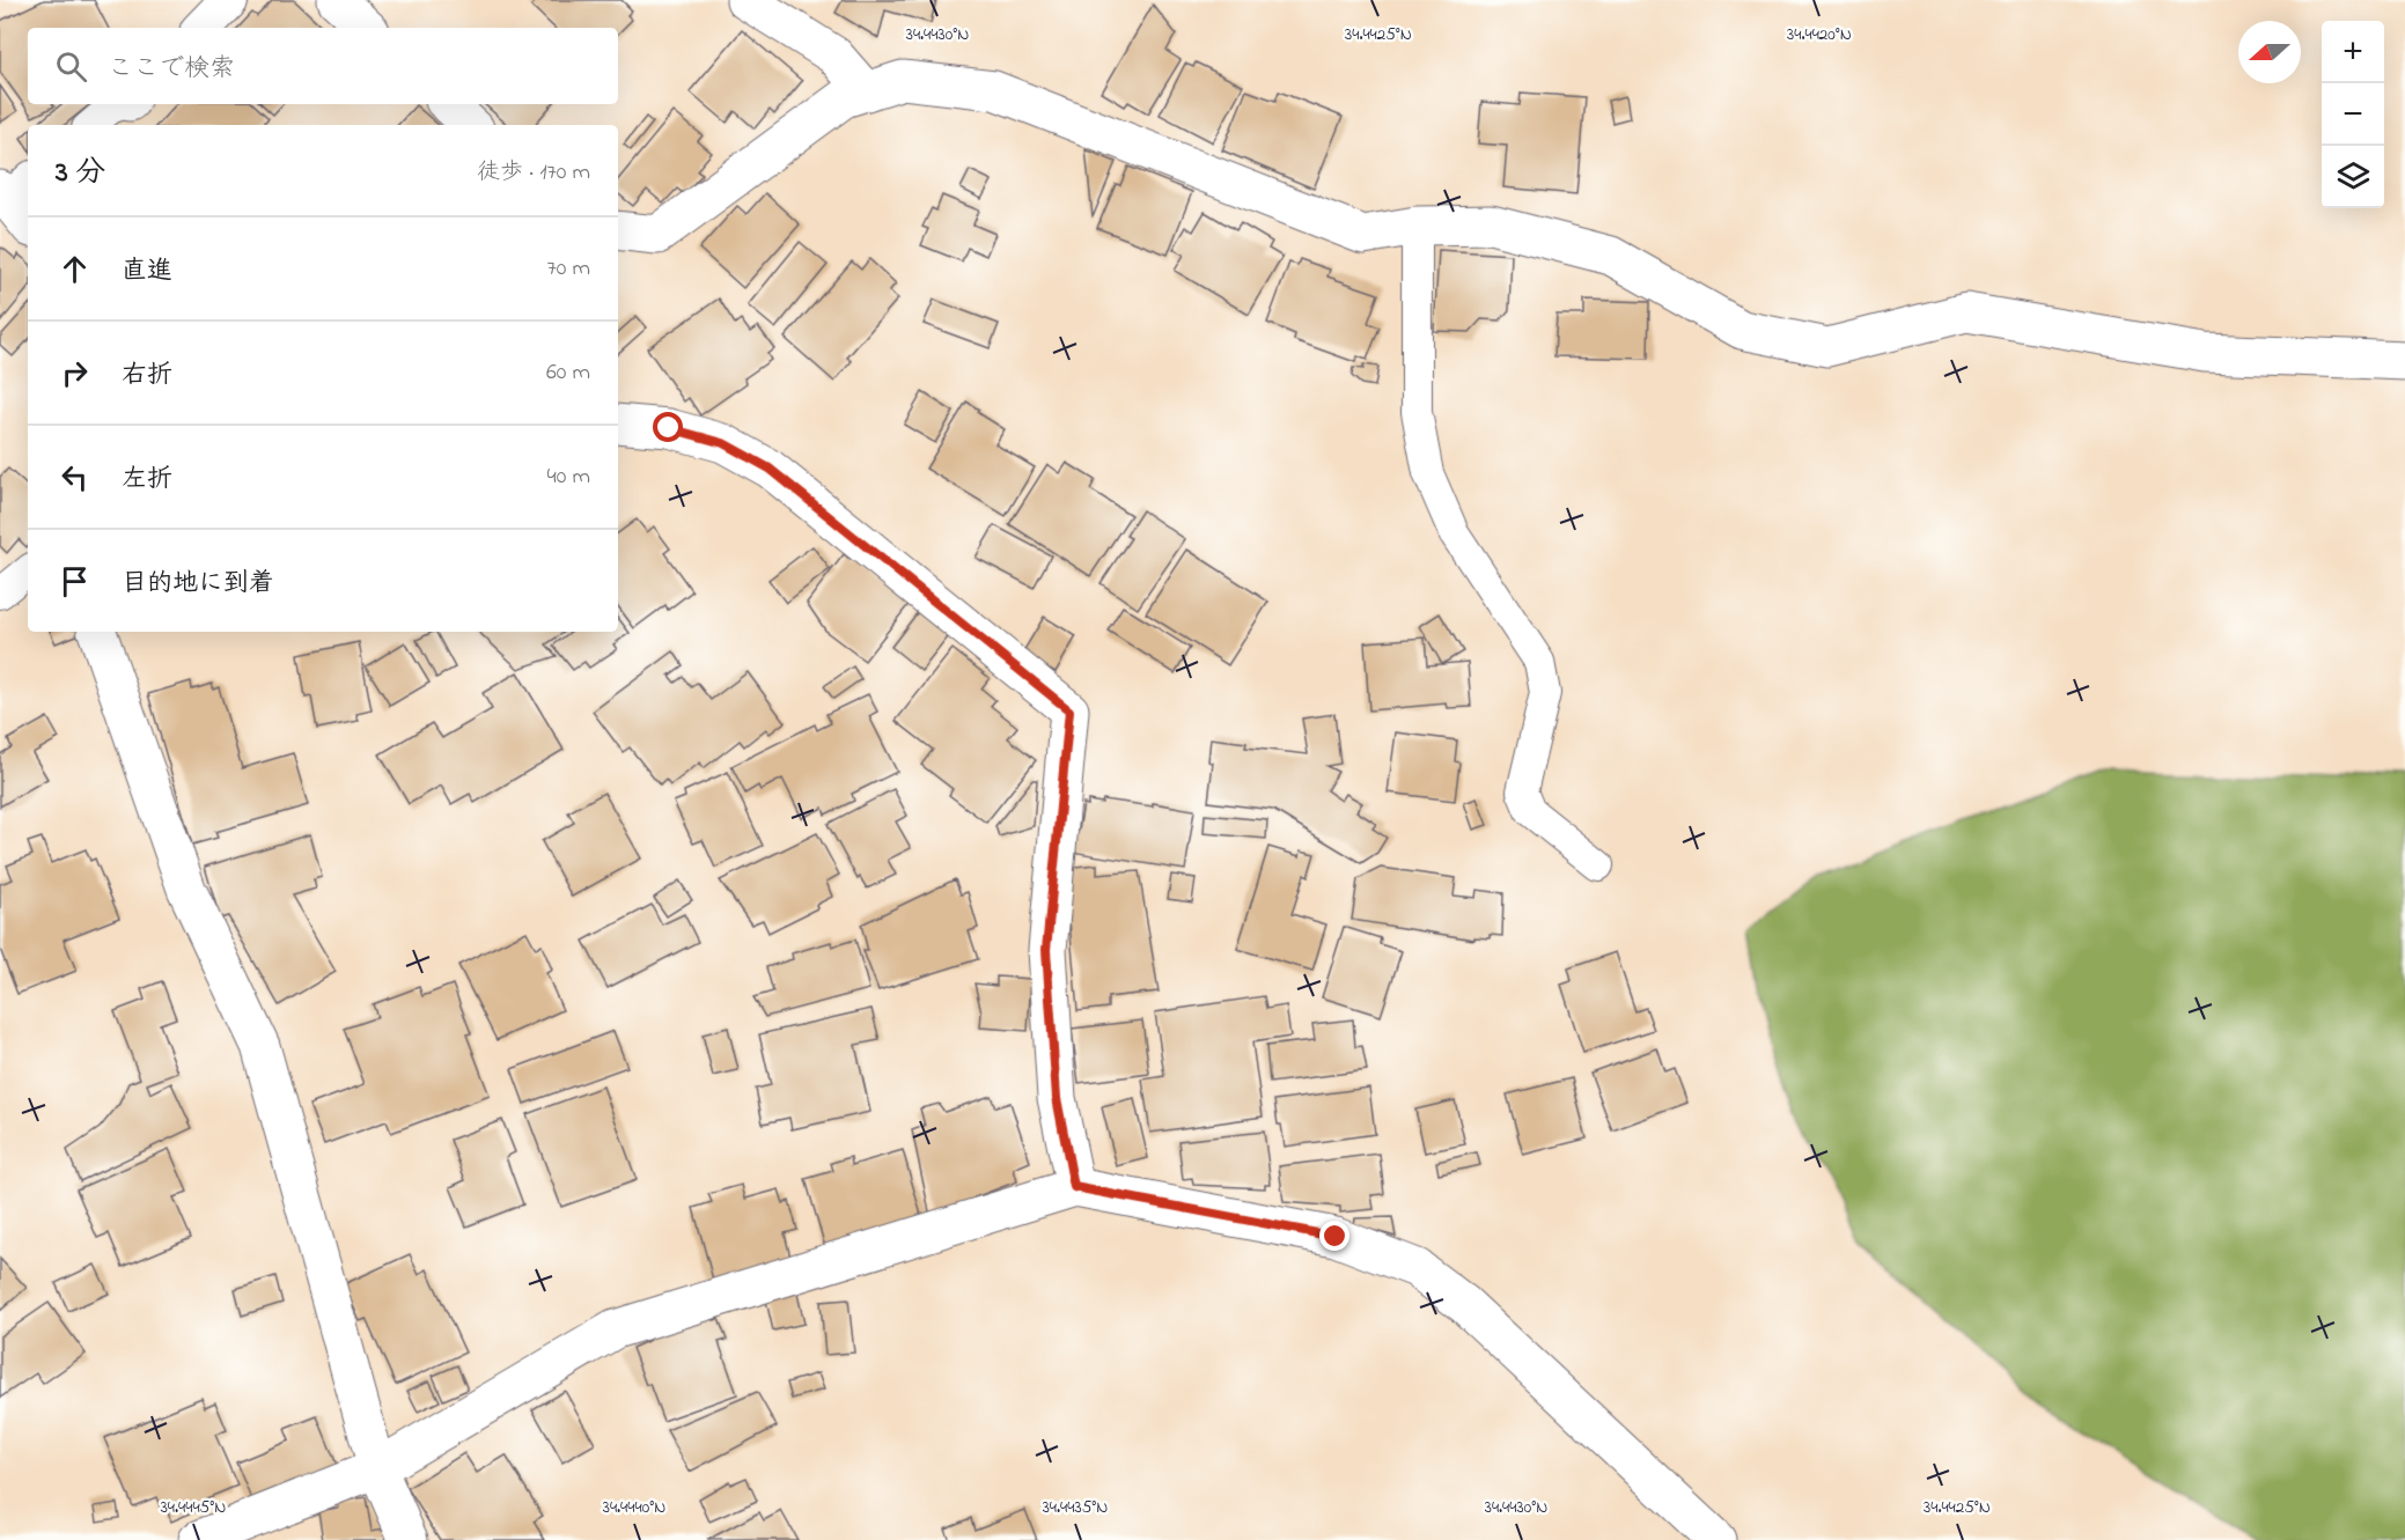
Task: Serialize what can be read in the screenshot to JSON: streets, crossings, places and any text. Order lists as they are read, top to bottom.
{
  "north": "left",
  "page": {
    "map_buttons": ["+", "−"],
    "search": "ここで検索",
    "heading": ["3 分", "徒歩 · 170 m"],
    "list": [
      ["直進", "70 m"],
      ["右折", "60 m"],
      ["左折", "40 m"],
      "目的地に到着"
    ]
  },
  "coordinates": [
    "34.4425°N",
    "34.4430°N",
    "34.4420°N",
    "34.4445°N",
    "34.4440°N",
    "34.4435°N"
  ]
}
